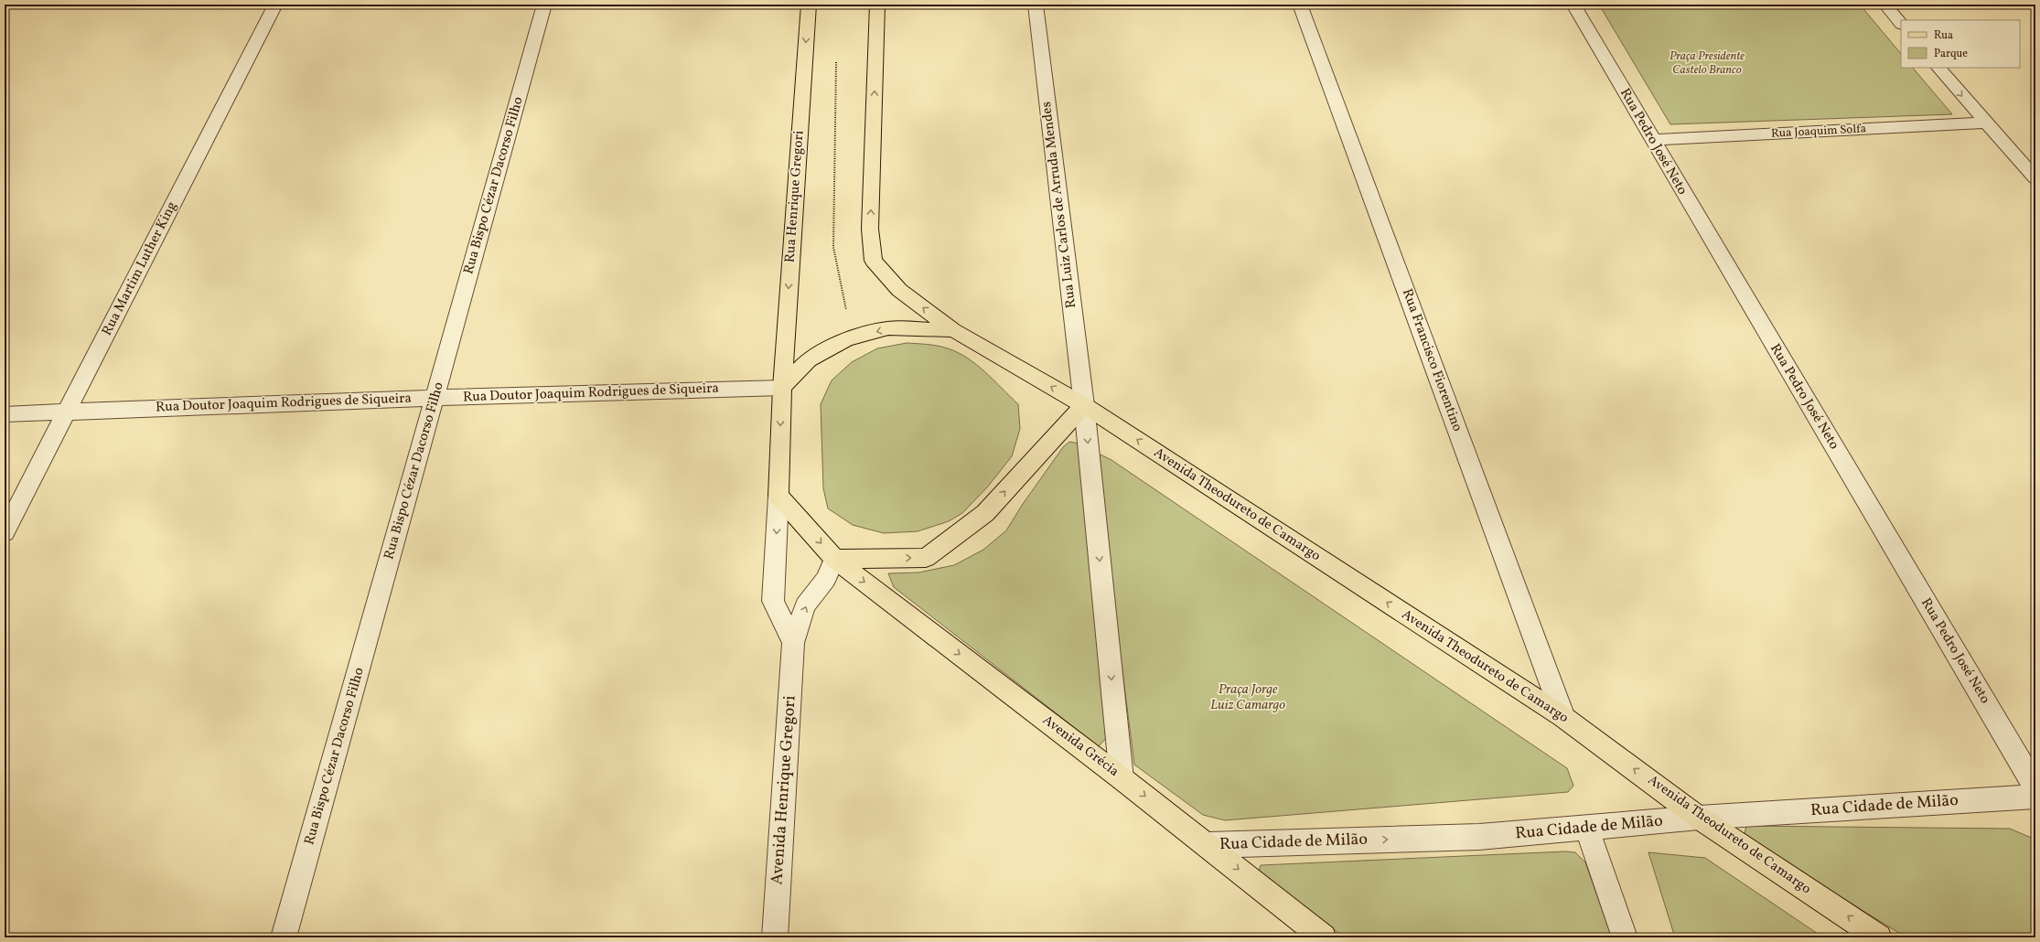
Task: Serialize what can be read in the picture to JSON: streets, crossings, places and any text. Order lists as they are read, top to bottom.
{
  "streets": {
    "main road": ["Rua Henrique Gregori", "Avenida Theodureto de Camargo", "Avenida Grécia"],
    "street": [
      "Rua Joaquim Solfa",
      "Rua Pedro José Neto",
      "Rua Bispo Cézar Dacorso Filho",
      "Rua Luiz Carlos de Arruda Mendes",
      "Rua Martim Luther King",
      "Rua Francisco Fiorentino",
      "Rua Doutor Joaquim Rodrigues de Siqueira",
      "Avenida Henrique Gregori",
      "Rua Cidade de Milão"
    ]
  },
  "crossings": [
    ["Rua Joaquim Solfa", "Rua Pedro José Neto"],
    ["Rua Bispo Cézar Dacorso Filho", "Rua Doutor Joaquim Rodrigues de Siqueira"],
    ["Rua Henrique Gregori", "Rua Doutor Joaquim Rodrigues de Siqueira"],
    ["Rua Henrique Gregori", "Avenida Grécia"],
    ["Rua Luiz Carlos de Arruda Mendes", "Avenida Theodureto de Camargo"],
    ["Rua Luiz Carlos de Arruda Mendes", "Avenida Grécia"],
    ["Rua Martim Luther King", "Rua Doutor Joaquim Rodrigues de Siqueira"],
    ["Rua Francisco Fiorentino", "Avenida Theodureto de Camargo"],
    ["Avenida Theodureto de Camargo", "Rua Cidade de Milão"],
    ["Avenida Grécia", "Avenida Henrique Gregori"],
    ["Avenida Grécia", "Rua Cidade de Milão"]
  ],
  "one_way": [
    "Rua Henrique Gregori",
    "Rua Luiz Carlos de Arruda Mendes",
    "Avenida Theodureto de Camargo",
    "Avenida Grécia",
    "Rua Cidade de Milão"
  ],
  "parks": ["Praça Presidente Castelo Branco", "Praça Jorge Luiz Camargo"],
  "legend": ["Rua", "Parque"]
}
